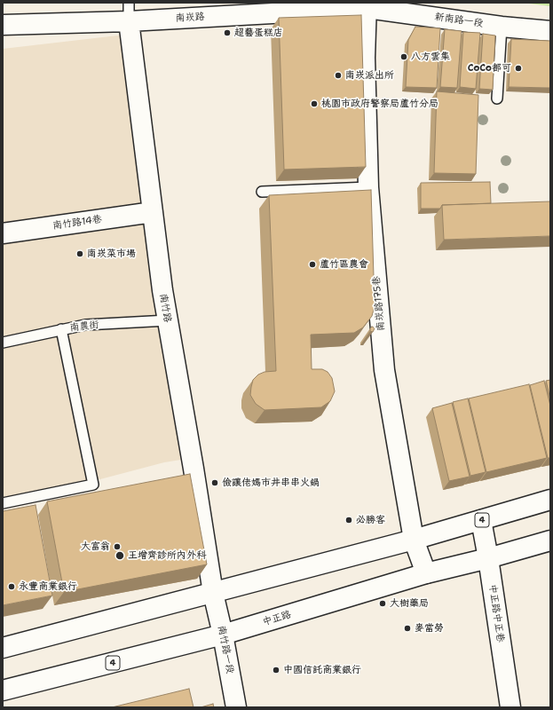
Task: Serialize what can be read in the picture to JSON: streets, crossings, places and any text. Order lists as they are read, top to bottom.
{
  "streets": {
    "street": [
      "南崁路",
      "新南路一段",
      "南竹路14巷",
      "南崁路175巷",
      "南竹路",
      "4",
      "中正路中正巷",
      "中正路",
      "南竹路一段"
    ],
    "lane": ["南農街"]
  },
  "crossings": [
    ["南崁路", "新南路一段"],
    ["南崁路", "南崁路175巷"],
    ["南崁路", "南竹路"],
    ["新南路一段", "南崁路175巷"],
    ["南竹路14巷", "南竹路"],
    ["南崁路175巷", "4"],
    ["南崁路175巷", "中正路"],
    ["南竹路", "南農街"],
    ["南竹路", "4"],
    ["南竹路", "南竹路一段"],
    ["4", "中正路中正巷"],
    ["4", "南竹路一段"],
    ["中正路中正巷", "中正路"],
    ["中正路", "南竹路一段"]
  ],
  "places": [
    "超藝蛋糕店",
    "八方雲集",
    "CoCo都可",
    "南崁派出所",
    "桃園市政府警察局蘆竹分局",
    "南崁菜市場",
    "蘆竹區農會",
    "儉讓佬媽市井串串火鍋",
    "必勝客",
    "大富翁",
    "王增齊診所內外科",
    "永豐商業銀行",
    "大樹藥局",
    "麥當勞",
    "中國信託商業銀行"
  ]
}
